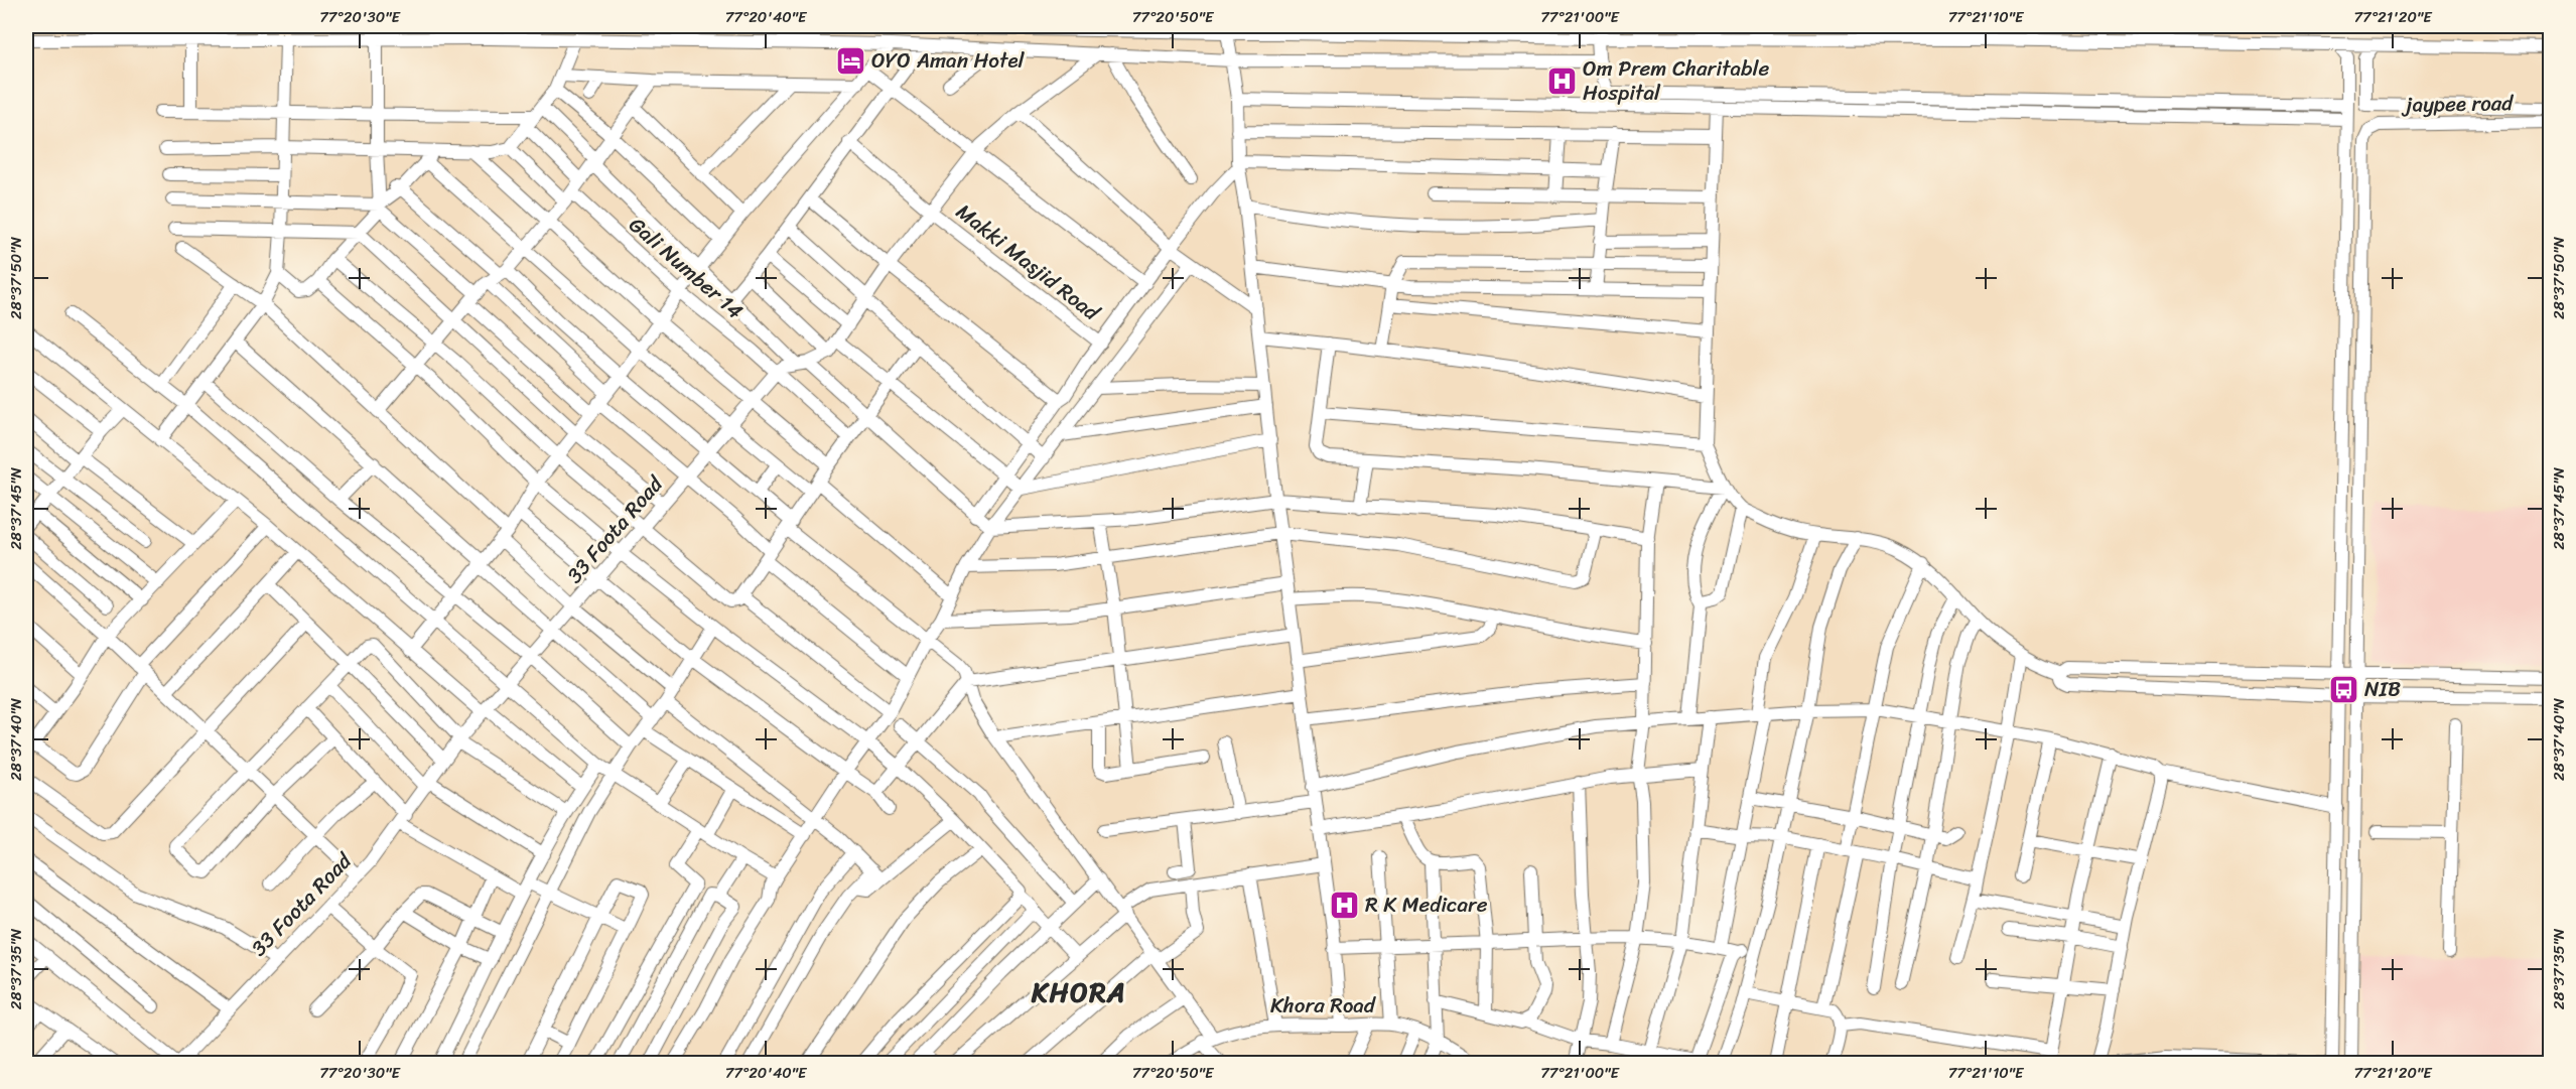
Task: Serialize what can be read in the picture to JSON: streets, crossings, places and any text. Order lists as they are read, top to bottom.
{
  "streets": {
    "street": [
      "jaypee road",
      "Makki Masjid Road",
      "Gali Number 14",
      "33 Foota Road",
      "Khora Road"
    ]
  },
  "crossings": [
    ["Makki Masjid Road", "33 Foota Road"],
    ["Gali Number 14", "33 Foota Road"]
  ],
  "districts": ["KHORA"],
  "places": {
    "hotel": ["OYO Aman Hotel"],
    "hospital": ["Om Prem Charitable Hospital", "R K Medicare"],
    "bus stop": ["NIB"]
  },
  "coordinates": [
    "77°20'30\"E",
    "77°20'40\"E",
    "77°20'50\"E",
    "77°21'00\"E",
    "77°21'10\"E",
    "77°21'20\"E",
    "28°37'50\"N",
    "28°37'45\"N",
    "28°37'40\"N",
    "28°37'35\"N"
  ]
}
